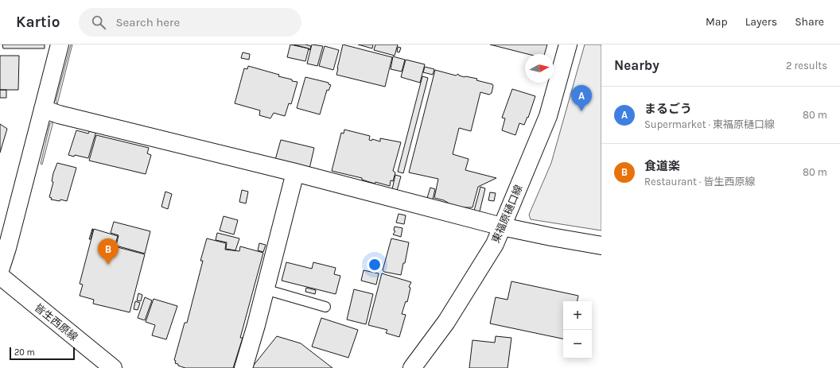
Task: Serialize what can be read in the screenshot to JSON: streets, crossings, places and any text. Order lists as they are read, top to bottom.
{
  "streets": {
    "street": ["東福原樋口線", "皆生西原線"]
  },
  "scale_bar": "20 m",
  "north": "right",
  "page": {
    "header": "Kartio",
    "search": "Search here",
    "nav": ["Map", "Layers", "Share"],
    "heading": ["Nearby", "2 results"],
    "pins": ["A", "B"],
    "list": [
      {
        "mark": "A",
        "name": "まるごう",
        "note": "Supermarket · 東福原樋口線",
        "value": "80 m"
      },
      {
        "mark": "B",
        "name": "食道楽",
        "note": "Restaurant · 皆生西原線",
        "value": "80 m"
      }
    ],
    "map_buttons": ["+", "−"],
    "scale": "20 m"
  }
}
